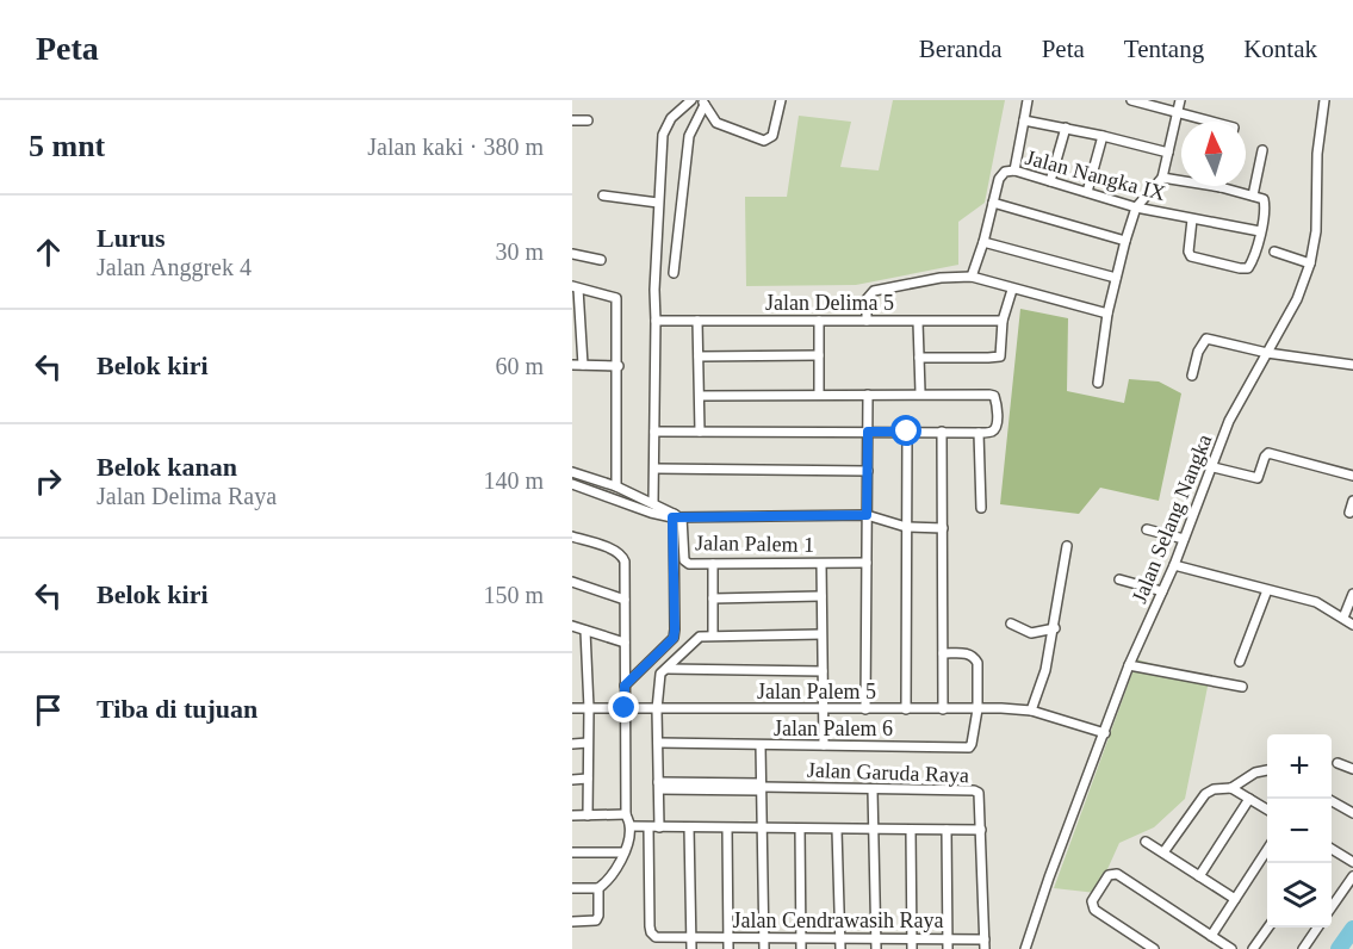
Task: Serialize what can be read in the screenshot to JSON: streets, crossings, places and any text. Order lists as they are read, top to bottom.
{
  "streets": {
    "street": [
      "Jalan Nangka IX",
      "Jalan Delima 5",
      "Jalan Selang Nangka",
      "Jalan Palem 1",
      "Jalan Palem 5",
      "Jalan Palem 6",
      "Jalan Garuda Raya",
      "Jalan Cendrawasih Raya"
    ]
  },
  "crossings": [
    ["Jalan Selang Nangka", "Jalan Palem 5"],
    ["Jalan Palem 5", "Jalan Palem 6"]
  ],
  "north": "top",
  "page": {
    "header": "Peta",
    "nav": [
      "Beranda",
      "Peta",
      "Tentang",
      "Kontak"
    ],
    "heading": ["5 mnt", "Jalan kaki · 380 m"],
    "list": [
      ["Lurus", "Jalan Anggrek 4", "30 m"],
      ["Belok kiri", "60 m"],
      ["Belok kanan", "Jalan Delima Raya", "140 m"],
      ["Belok kiri", "150 m"],
      "Tiba di tujuan"
    ],
    "map_buttons": ["+", "−"]
  }
}
